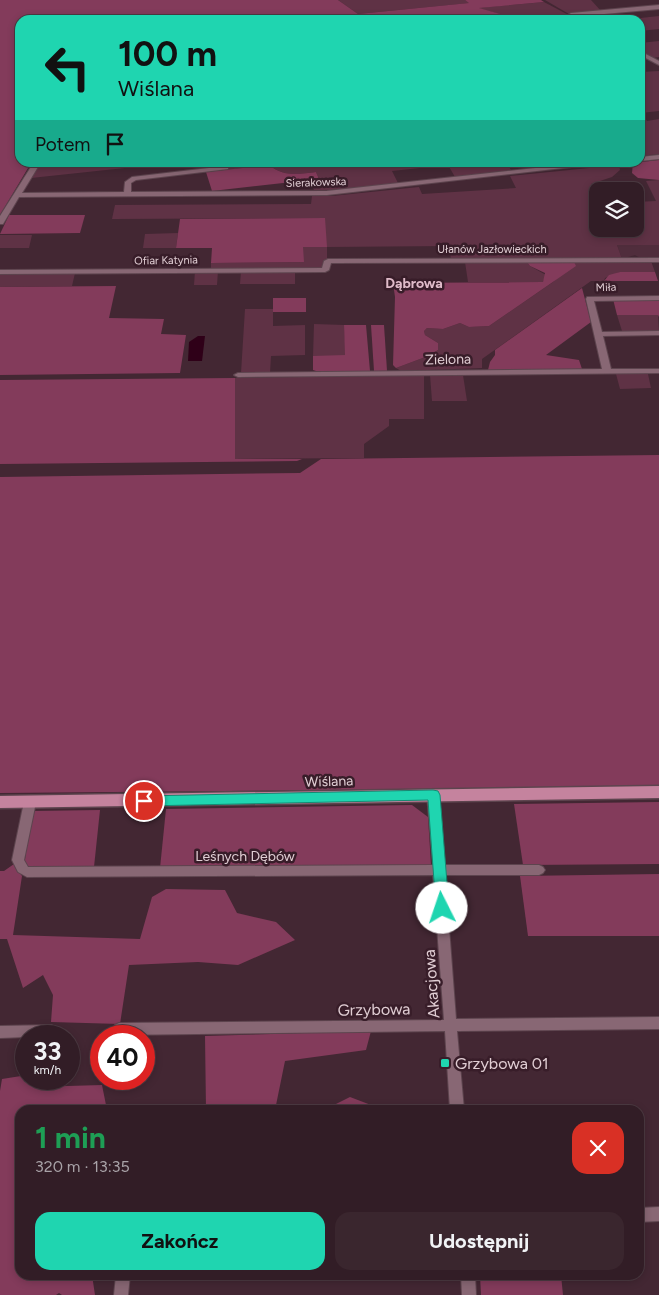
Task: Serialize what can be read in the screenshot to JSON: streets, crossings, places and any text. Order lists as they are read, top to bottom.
{
  "streets": {
    "main road": ["Wiślana"],
    "street": [
      "Sierakowska",
      "Ułanów Jazłowieckich",
      "Ofiar Katynia",
      "Miła",
      "Zielona",
      "Leśnych Dębów",
      "Akacjowa",
      "Grzybowa"
    ]
  },
  "crossings": [
    ["Ułanów Jazłowieckich", "Ofiar Katynia"],
    ["Miła", "Zielona"],
    ["Wiślana", "Leśnych Dębów"],
    ["Wiślana", "Akacjowa"],
    ["Leśnych Dębów", "Akacjowa"],
    ["Akacjowa", "Grzybowa"]
  ],
  "districts": ["Dąbrowa"],
  "places": {
    "transit": ["Grzybowa 01"]
  },
  "page": {
    "turn": ["100 m", "Wiślana"],
    "then": "Potem",
    "speed": "33 km/h",
    "limit": "40",
    "heading": ["1 min", "320 m · 13:35"],
    "buttons": ["Zakończ", "Udostępnij"]
  }
}
